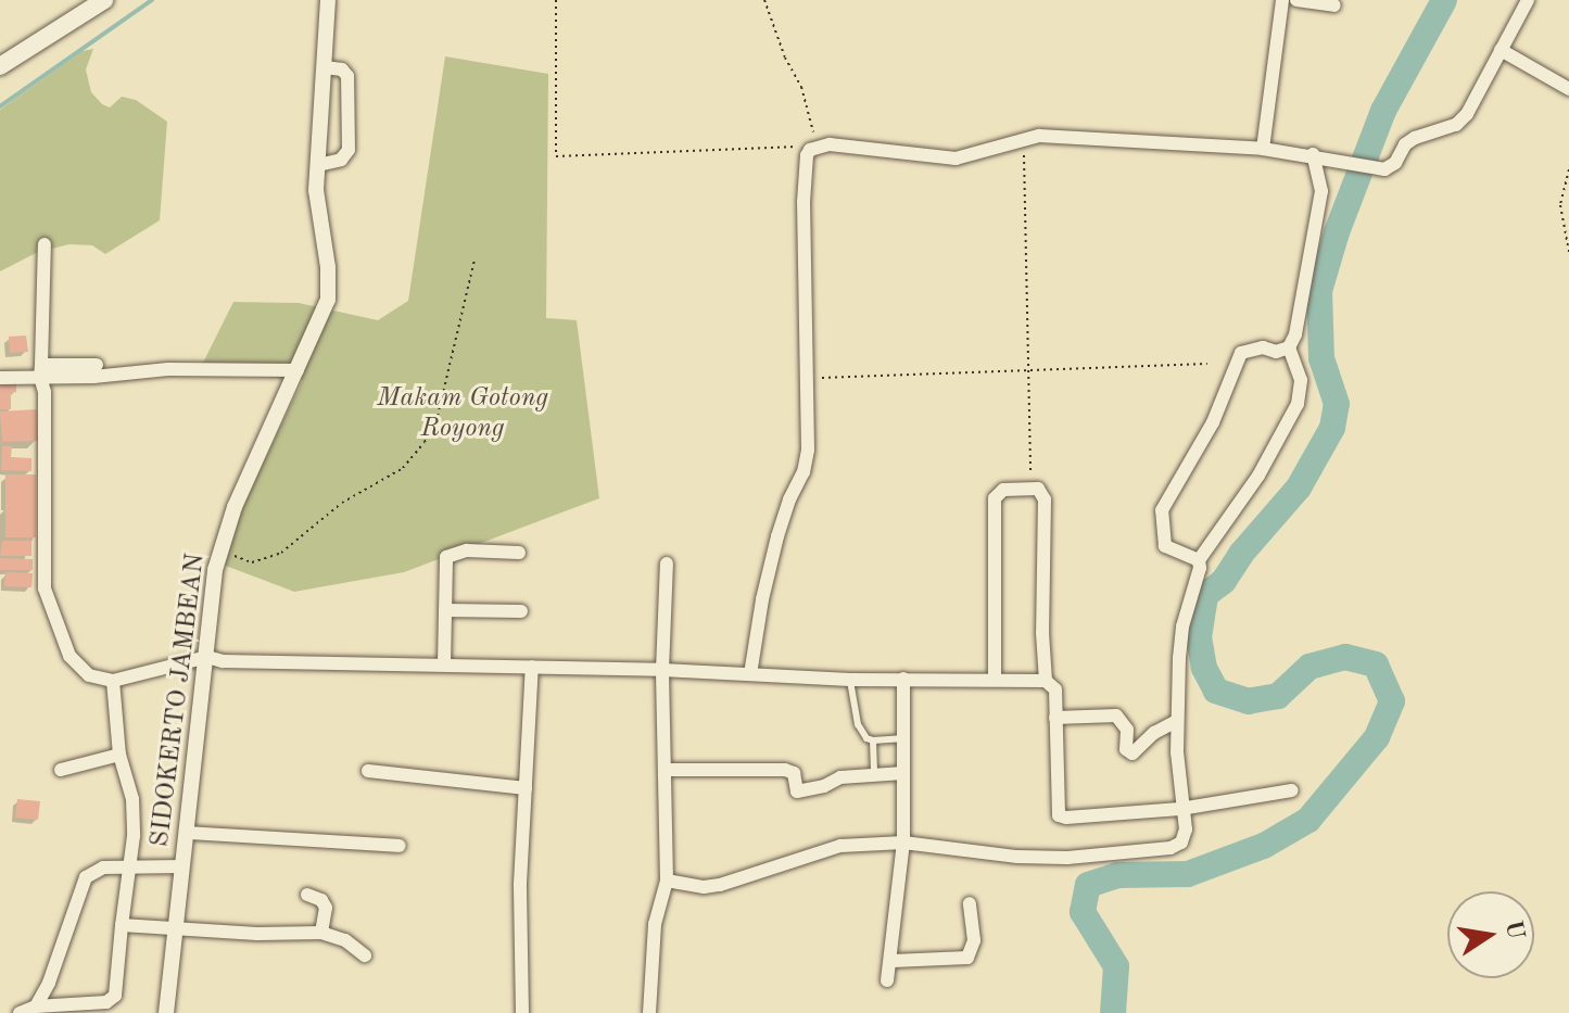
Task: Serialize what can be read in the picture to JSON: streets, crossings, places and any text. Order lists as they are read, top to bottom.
{
  "streets": {
    "street": ["SIDOKERTO JAMBEAN"]
  },
  "parks": ["Makam Gotong Royong"],
  "north": "right"
}
